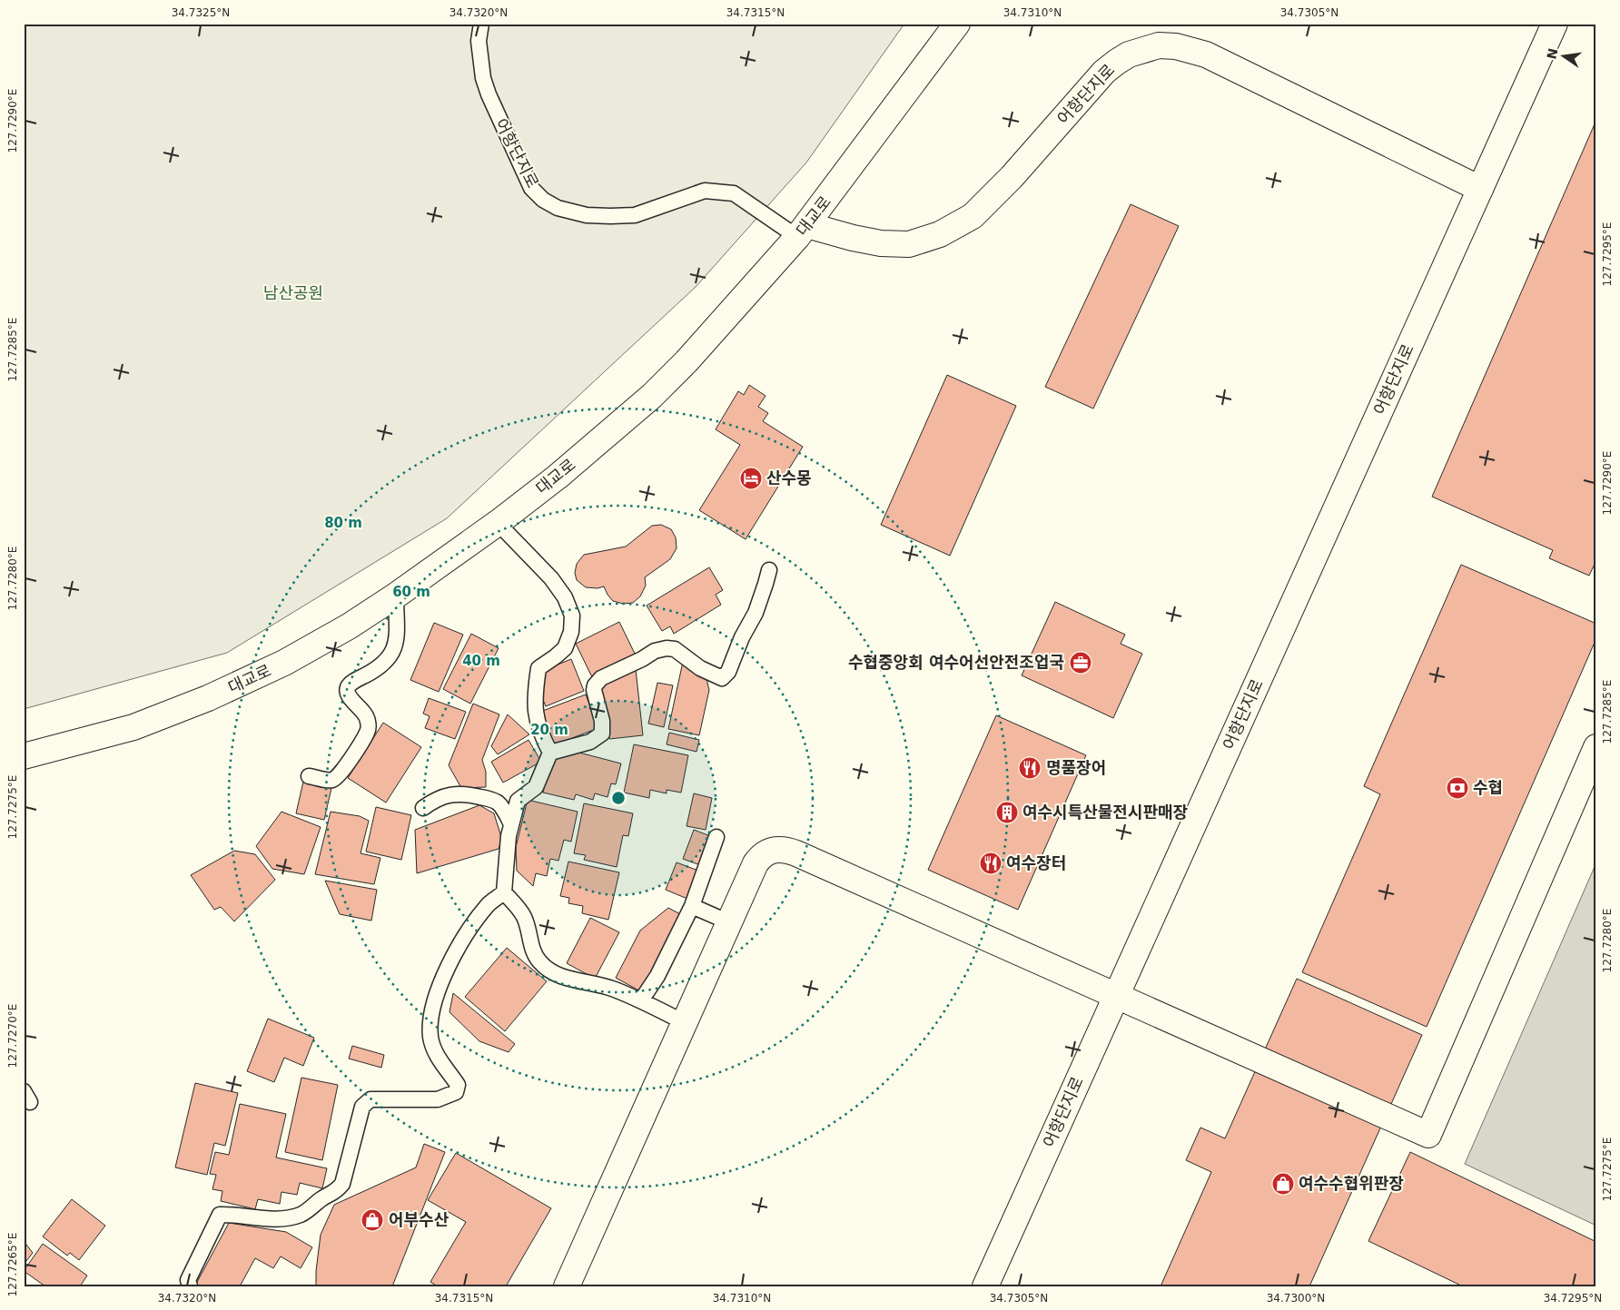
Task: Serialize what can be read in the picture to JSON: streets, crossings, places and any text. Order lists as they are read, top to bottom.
{
  "streets": {
    "street": ["어항단지로", "대교로"]
  },
  "crossings": [
    ["어항단지로", "대교로"]
  ],
  "parks": ["남산공원"],
  "places": {
    "hotel": ["산수몽"],
    "office": ["수협중앙회 여수어선안전조업국"],
    "restaurant": ["명품장어", "여수장터"],
    "bank": ["수협"],
    "building": ["여수시특산물전시판매장"],
    "shop": ["여수수협위판장", "어부수산"]
  },
  "north": "left",
  "coordinates": [
    "34.7325°N",
    "34.7320°N",
    "34.7315°N",
    "34.7310°N",
    "34.7305°N",
    "127.7290°E",
    "127.7295°E",
    "127.7285°E",
    "127.7280°E",
    "127.7275°E",
    "127.7270°E",
    "127.7265°E",
    "34.7300°N",
    "34.7295°N"
  ],
  "rings": [
    "80 m",
    "60 m",
    "40 m",
    "20 m"
  ]
}
